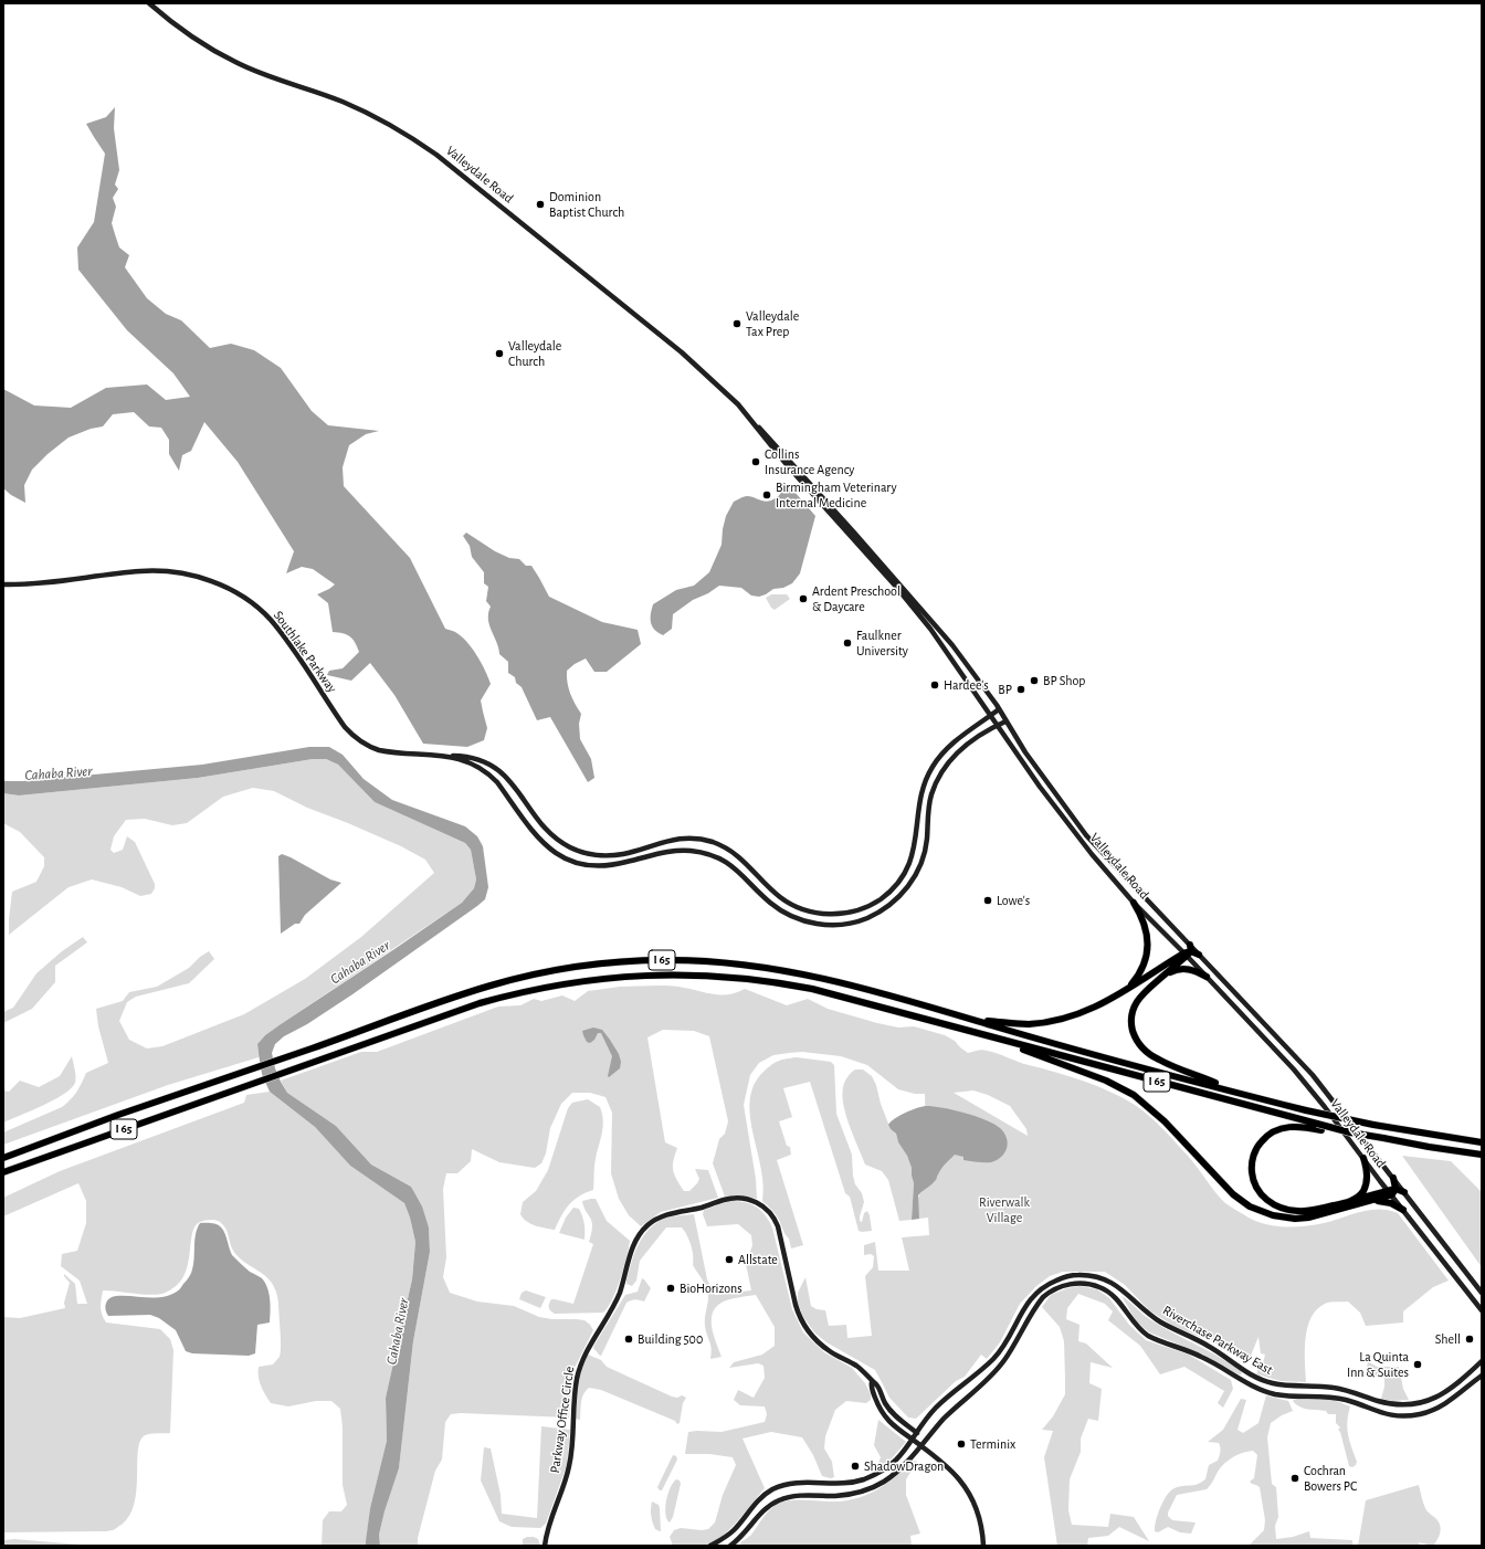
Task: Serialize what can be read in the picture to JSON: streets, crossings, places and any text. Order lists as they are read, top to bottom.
{
  "streets": {
    "highway": ["I 65"],
    "street": [
      "Valleydale Road",
      "Southlake Parkway",
      "Riverchase Parkway East",
      "Parkway Office Circle"
    ]
  },
  "crossings": [
    ["Valleydale Road", "Southlake Parkway"],
    ["Riverchase Parkway East", "Parkway Office Circle"]
  ],
  "water": ["Cahaba River"],
  "parks": ["Riverwalk Village"],
  "places": [
    "Dominion Baptist Church",
    "Valleydale Tax Prep",
    "Valleydale Church",
    "Collins Insurance Agency",
    "Birmingham Veterinary Internal Medicine",
    "Ardent Preschool & Daycare",
    "Faulkner University",
    "BP Shop",
    "Hardee's",
    "BP",
    "Lowe's",
    "Allstate",
    "BioHorizons",
    "Building 500",
    "Shell",
    "La Quinta Inn & Suites",
    "Terminix",
    "ShadowDragon",
    "Cochran Bowers PC"
  ]
}
